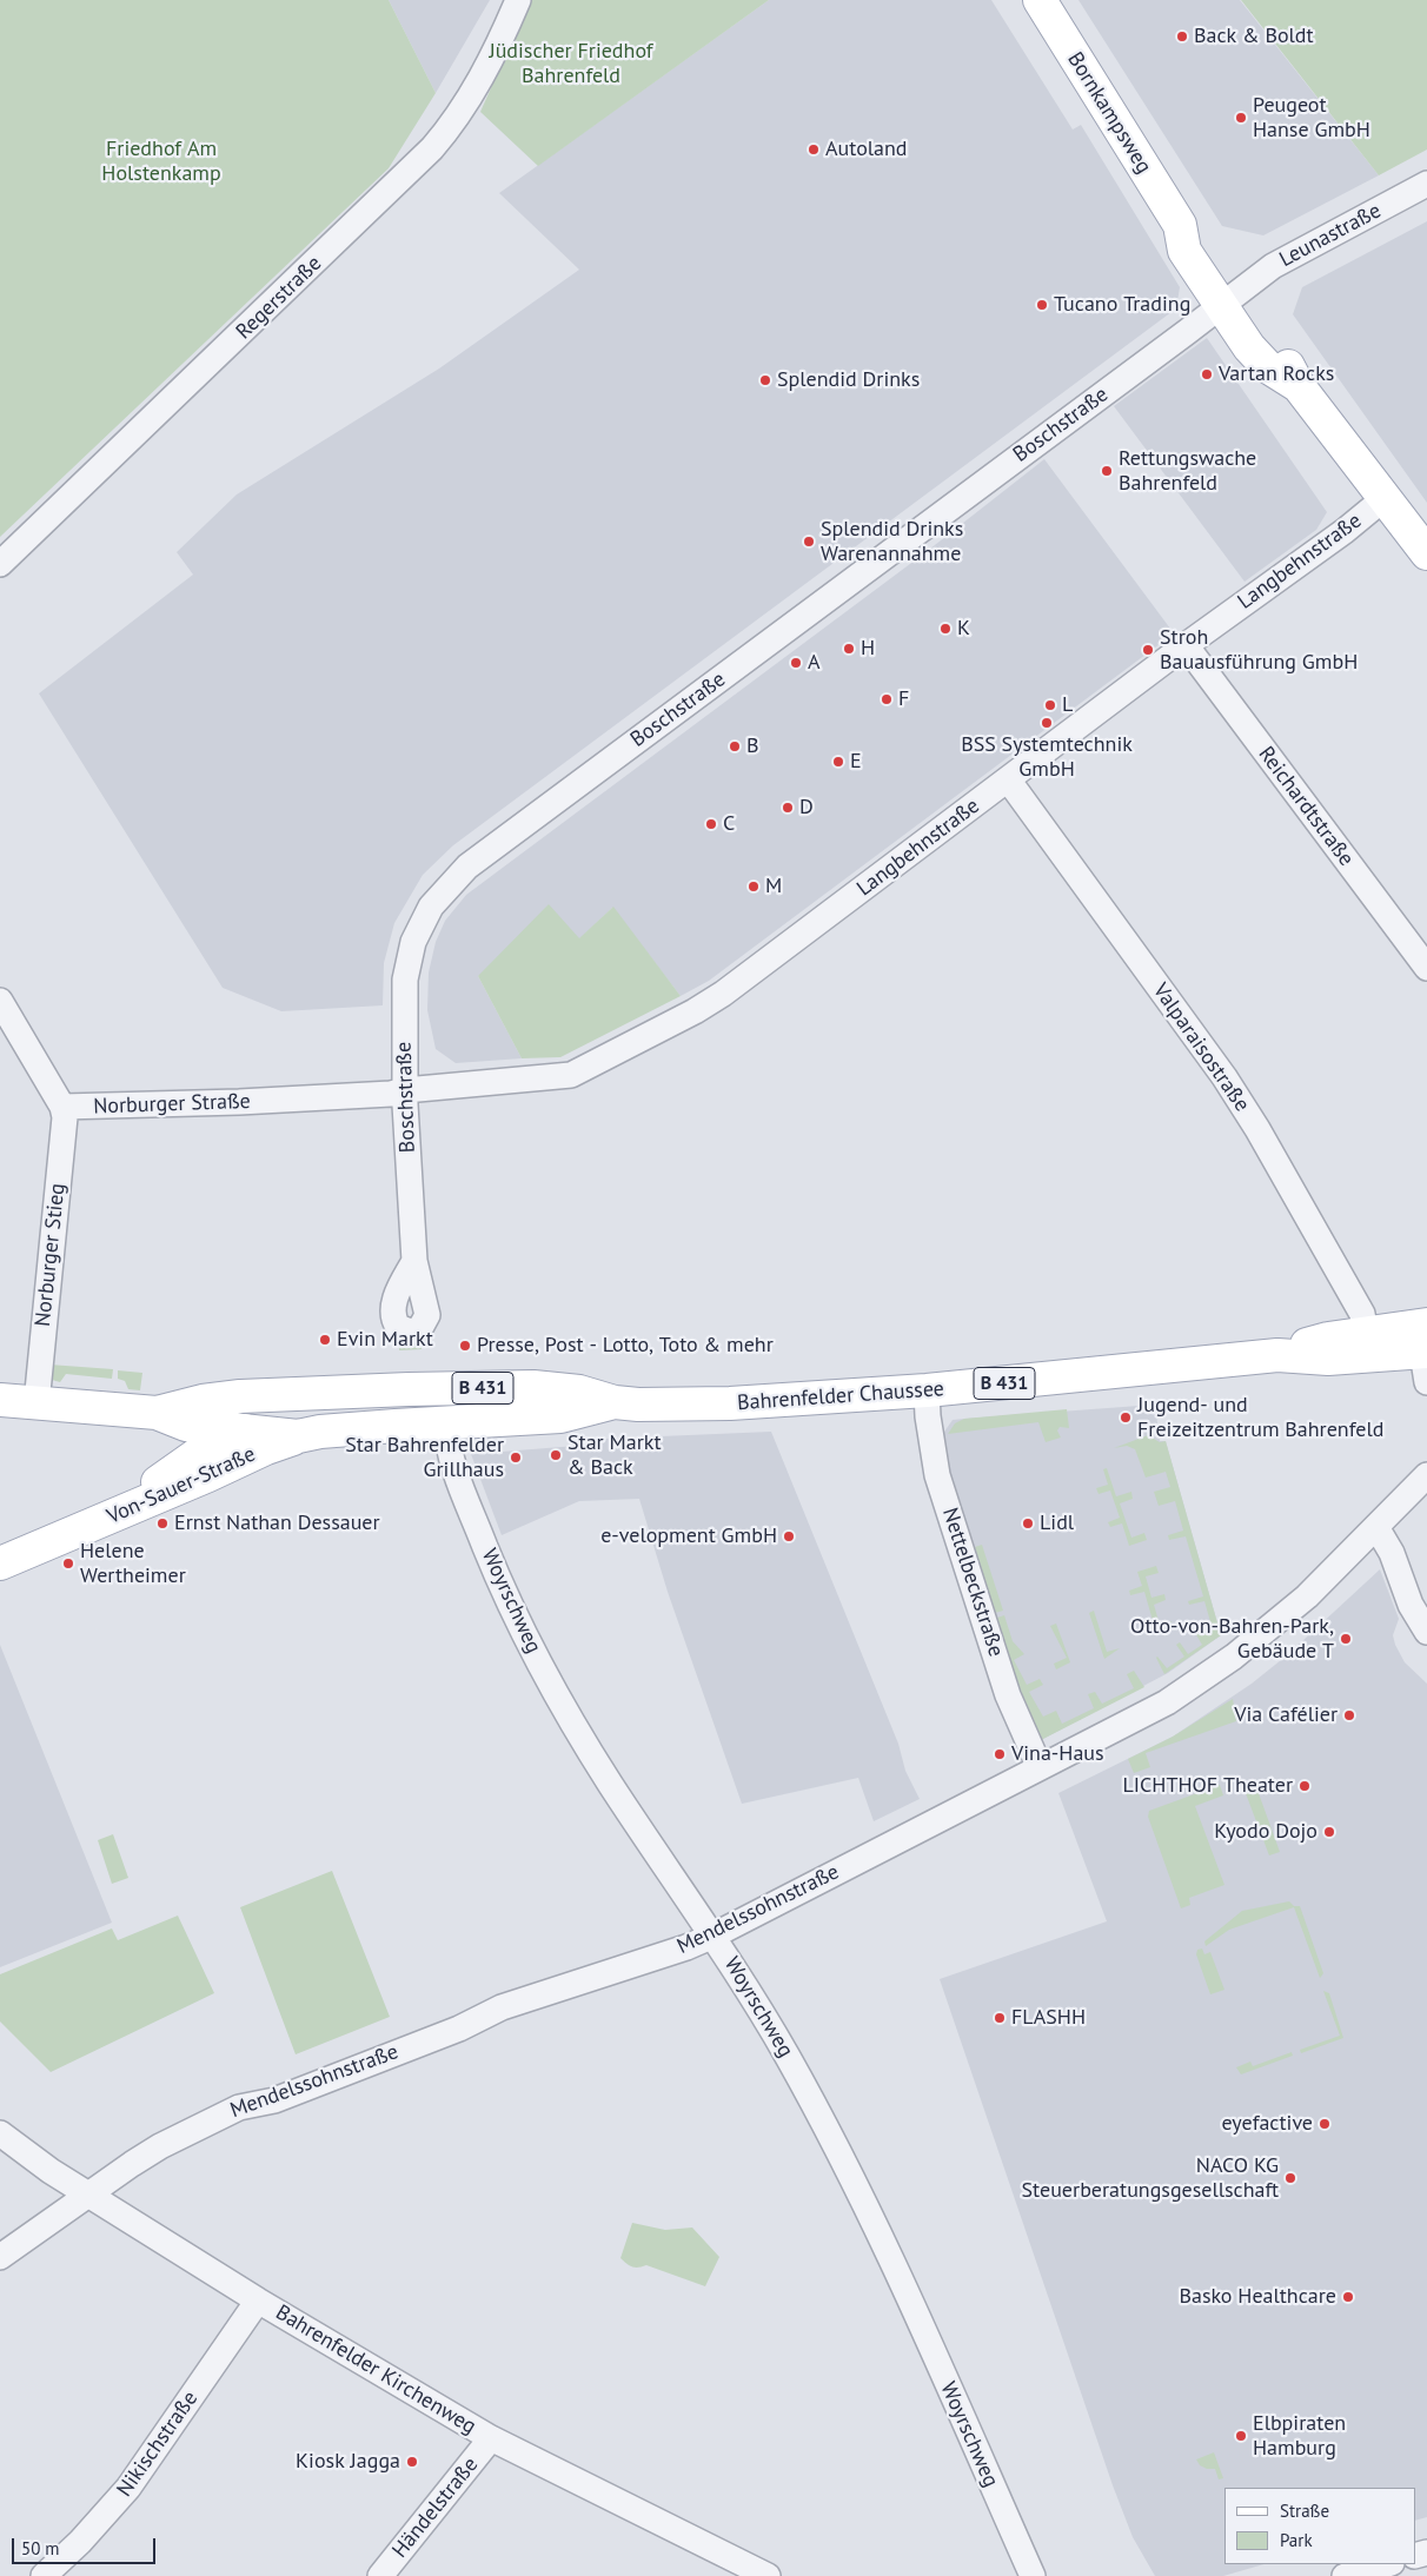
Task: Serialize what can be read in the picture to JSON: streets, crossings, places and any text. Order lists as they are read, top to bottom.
{
  "streets": {
    "main road": [
      "Bornkampsweg",
      "B 431",
      "Bahrenfelder Chaussee",
      "Von-Sauer-Straße"
    ],
    "street": [
      "Leunastraße",
      "Regerstraße",
      "Boschstraße",
      "Langbehnstraße",
      "Reichardtstraße",
      "Valparaisostraße",
      "Norburger Straße",
      "Norburger Stieg",
      "Nettelbeckstraße",
      "Woyrschweg",
      "Mendelssohnstraße",
      "Bahrenfelder Kirchenweg",
      "Nikischstraße",
      "Händelstraße"
    ]
  },
  "crossings": [
    ["Bornkampsweg", "Leunastraße"],
    ["Bornkampsweg", "Boschstraße"],
    ["Bornkampsweg", "Langbehnstraße"],
    ["Leunastraße", "Boschstraße"],
    ["Boschstraße", "Langbehnstraße"],
    ["Boschstraße", "Norburger Straße"],
    ["Langbehnstraße", "Reichardtstraße"],
    ["Langbehnstraße", "Valparaisostraße"],
    ["Langbehnstraße", "Norburger Straße"],
    ["Valparaisostraße", "Bahrenfelder Chaussee"],
    ["Norburger Straße", "Norburger Stieg"],
    ["Norburger Stieg", "Bahrenfelder Chaussee"],
    ["Bahrenfelder Chaussee", "Von-Sauer-Straße"],
    ["Bahrenfelder Chaussee", "Nettelbeckstraße"],
    ["Bahrenfelder Chaussee", "Woyrschweg"],
    ["Nettelbeckstraße", "Mendelssohnstraße"],
    ["Woyrschweg", "Mendelssohnstraße"],
    ["Mendelssohnstraße", "Bahrenfelder Kirchenweg"],
    ["Bahrenfelder Kirchenweg", "Nikischstraße"],
    ["Bahrenfelder Kirchenweg", "Händelstraße"]
  ],
  "parks": ["Jüdischer Friedhof Bahrenfeld", "Friedhof Am Holstenkamp"],
  "places": [
    "Back & Boldt",
    "Peugeot Hanse GmbH",
    "Autoland",
    "Tucano Trading",
    "Vartan Rocks",
    "Splendid Drinks",
    "Rettungswache Bahrenfeld",
    "Splendid Drinks Warenannahme",
    "K",
    "H",
    "Stroh Bauausführung GmbH",
    "A",
    "F",
    "L",
    "BSS Systemtechnik GmbH",
    "B",
    "E",
    "D",
    "C",
    "M",
    "Evin Markt",
    "Presse, Post - Lotto, Toto & mehr",
    "Jugend- und Freizeitzentrum Bahrenfeld",
    "Star Markt & Back",
    "Star Bahrenfelder Grillhaus",
    "Ernst Nathan Dessauer",
    "Lidl",
    "e-velopment GmbH",
    "Helene Wertheimer",
    "Otto-von-Bahren-Park, Gebäude T",
    "Via Cafélier",
    "Vina-Haus",
    "LICHTHOF Theater",
    "Kyodo Dojo",
    "FLASHH",
    "eyefactive",
    "NACO KG Steuerberatungsgesellschaft",
    "Basko Healthcare",
    "Elbpiraten Hamburg",
    "Kiosk Jagga"
  ],
  "legend": ["Straße", "Park"],
  "scale_bar": "50 m"
}
